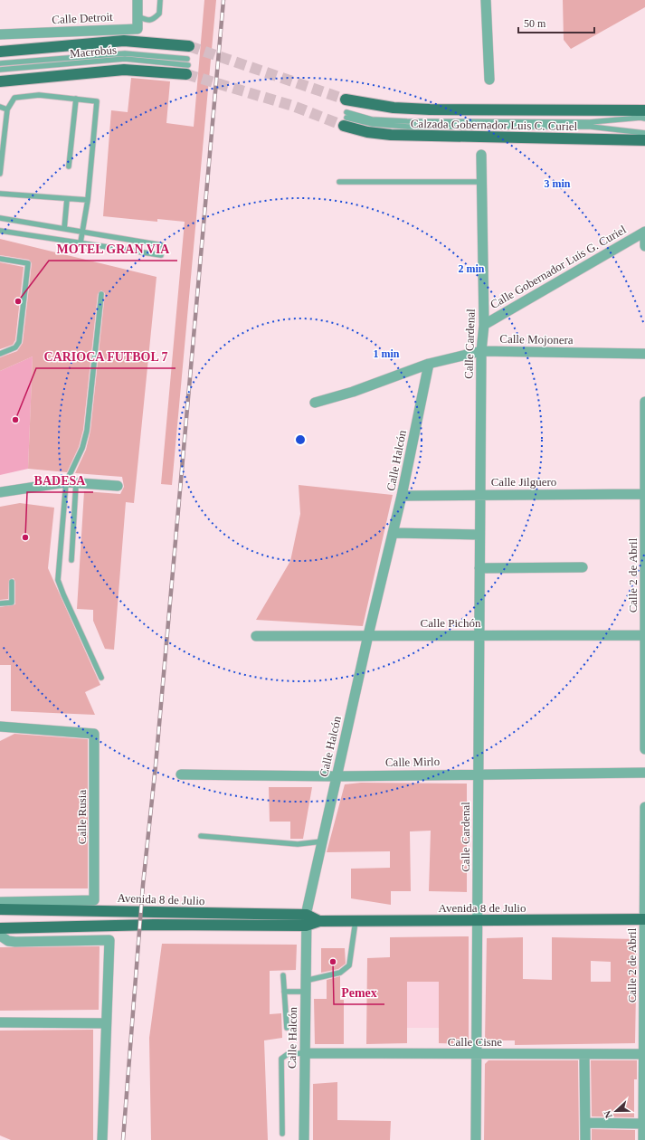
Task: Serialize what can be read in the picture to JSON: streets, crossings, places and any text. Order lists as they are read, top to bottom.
{
  "streets": {
    "main road": ["Calzada Gobernador Luis C. Curiel", "Avenida 8 de Julio"],
    "street": [
      "Calle Detroit",
      "Calle Gobernador Luis G. Curiel",
      "Calle Mojonera",
      "Calle Cardenal",
      "Calle Halcón",
      "Calle Jilguero",
      "Calle 2 de Abril",
      "Calle Pichón",
      "Calle Mirlo",
      "Calle Rusia",
      "Calle Cisne"
    ],
    "lane": ["Macrobús"]
  },
  "crossings": [
    ["Calle Gobernador Luis G. Curiel", "Calle Cardenal"],
    ["Calle Mojonera", "Calle Cardenal"],
    ["Calle Mojonera", "Calle Halcón"],
    ["Calle Cardenal", "Calle Jilguero"],
    ["Calle Cardenal", "Calle Pichón"],
    ["Calle Cardenal", "Calle Mirlo"],
    ["Calle Cardenal", "Avenida 8 de Julio"],
    ["Calle Cardenal", "Calle Cisne"],
    ["Calle Halcón", "Calle Jilguero"],
    ["Calle Halcón", "Calle Pichón"],
    ["Calle Halcón", "Calle Mirlo"],
    ["Calle Halcón", "Avenida 8 de Julio"],
    ["Calle Halcón", "Calle Cisne"],
    ["Calle Jilguero", "Calle 2 de Abril"],
    ["Calle 2 de Abril", "Calle Pichón"],
    ["Calle 2 de Abril", "Avenida 8 de Julio"],
    ["Calle 2 de Abril", "Calle Cisne"]
  ],
  "places": [
    "MOTEL GRAN VIA",
    "CARIOCA FUTBOL 7",
    "BADESA",
    "Pemex"
  ],
  "scale_bar": "50 m",
  "north": "left",
  "rings": ["3 min", "2 min", "1 min"]
}
